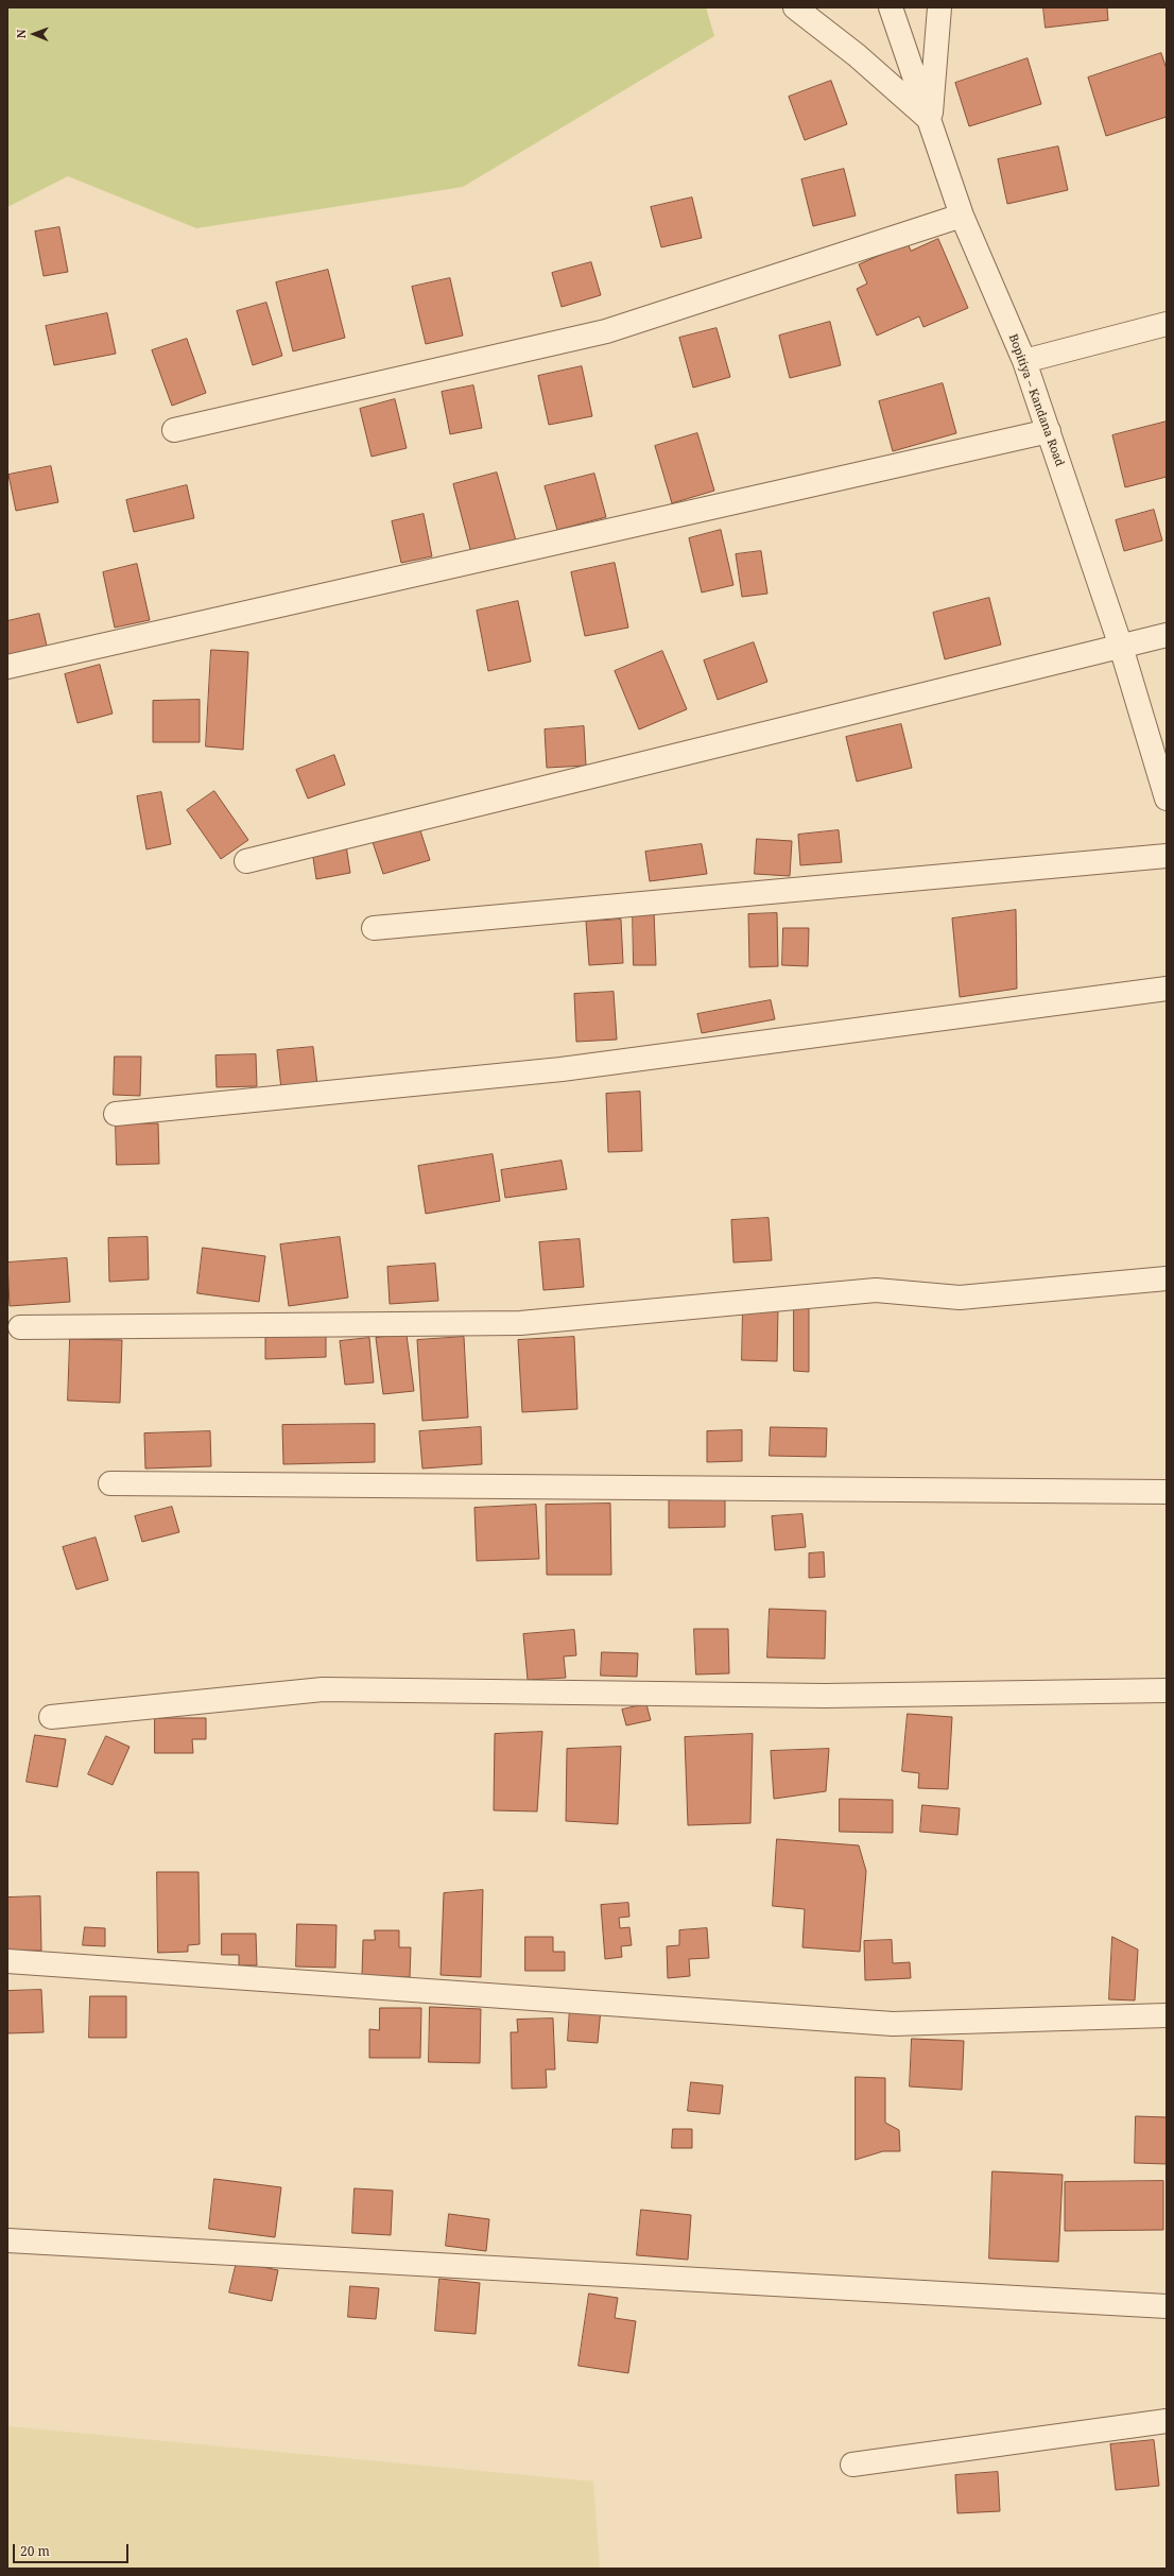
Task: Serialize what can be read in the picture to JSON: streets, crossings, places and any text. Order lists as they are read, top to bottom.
{
  "streets": {
    "street": ["Bopitiya – Kandana Road"]
  },
  "scale_bar": "20 m",
  "north": "left"
}
